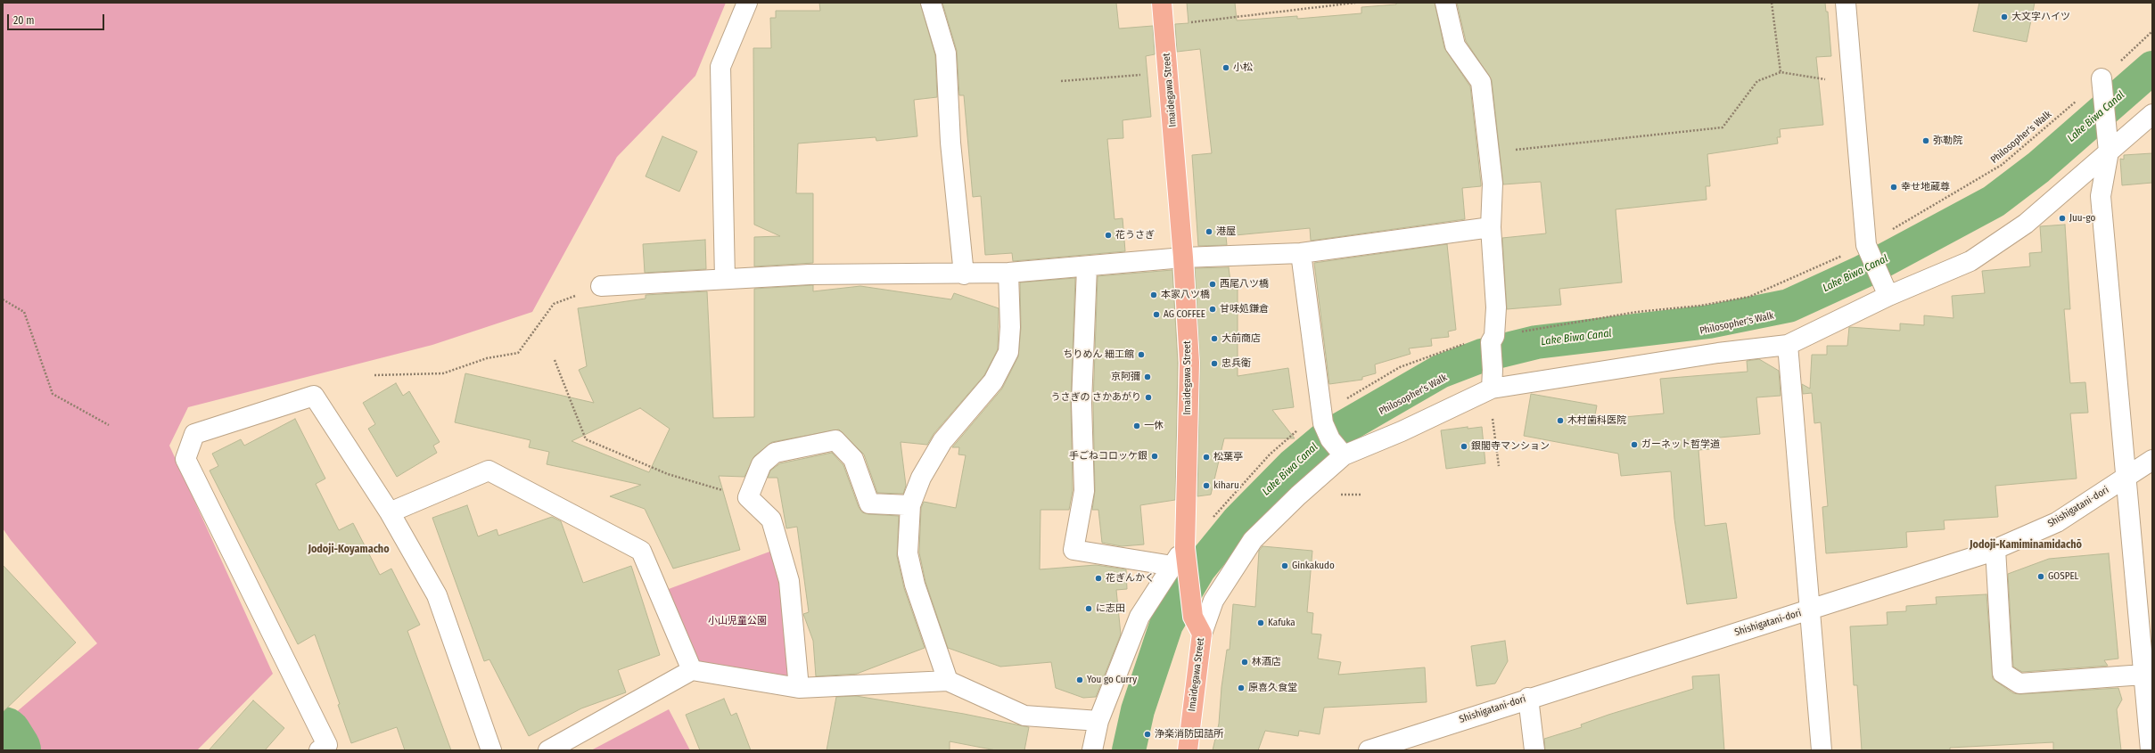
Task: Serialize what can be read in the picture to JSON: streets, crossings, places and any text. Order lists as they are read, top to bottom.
{
  "streets": {
    "main road": ["Imaidegawa Street"],
    "street": ["Shishigatani-dori"],
    "path": ["Philosopher's Walk"]
  },
  "districts": ["Jodoji-Kamiminamidachō", "Jodoji-Koyamacho"],
  "water": ["Lake Biwa Canal"],
  "parks": ["小山児童公園"],
  "places": [
    "大文字ハイツ",
    "小松",
    "弥勒院",
    "幸せ地蔵尊",
    "Juu-go",
    "港屋",
    "花うさぎ",
    "西尾八ツ橋",
    "本家八ツ橋",
    "甘味処鎌倉",
    "AG COFFEE",
    "大前商店",
    "ちりめん 細工館",
    "忠兵衛",
    "京阿彌",
    "うさぎの さかあがり",
    "木村歯科医院",
    "一休",
    "ガーネット哲学道",
    "銀閣寺マンション",
    "手ごねコロッケ銀",
    "松葉亭",
    "kiharu",
    "Ginkakudo",
    "GOSPEL",
    "花ぎんかく",
    "に志田",
    "Kafuka",
    "林酒店",
    "You go Curry",
    "原喜久食堂",
    "浄楽消防団詰所"
  ],
  "scale_bar": "20 m"
}
